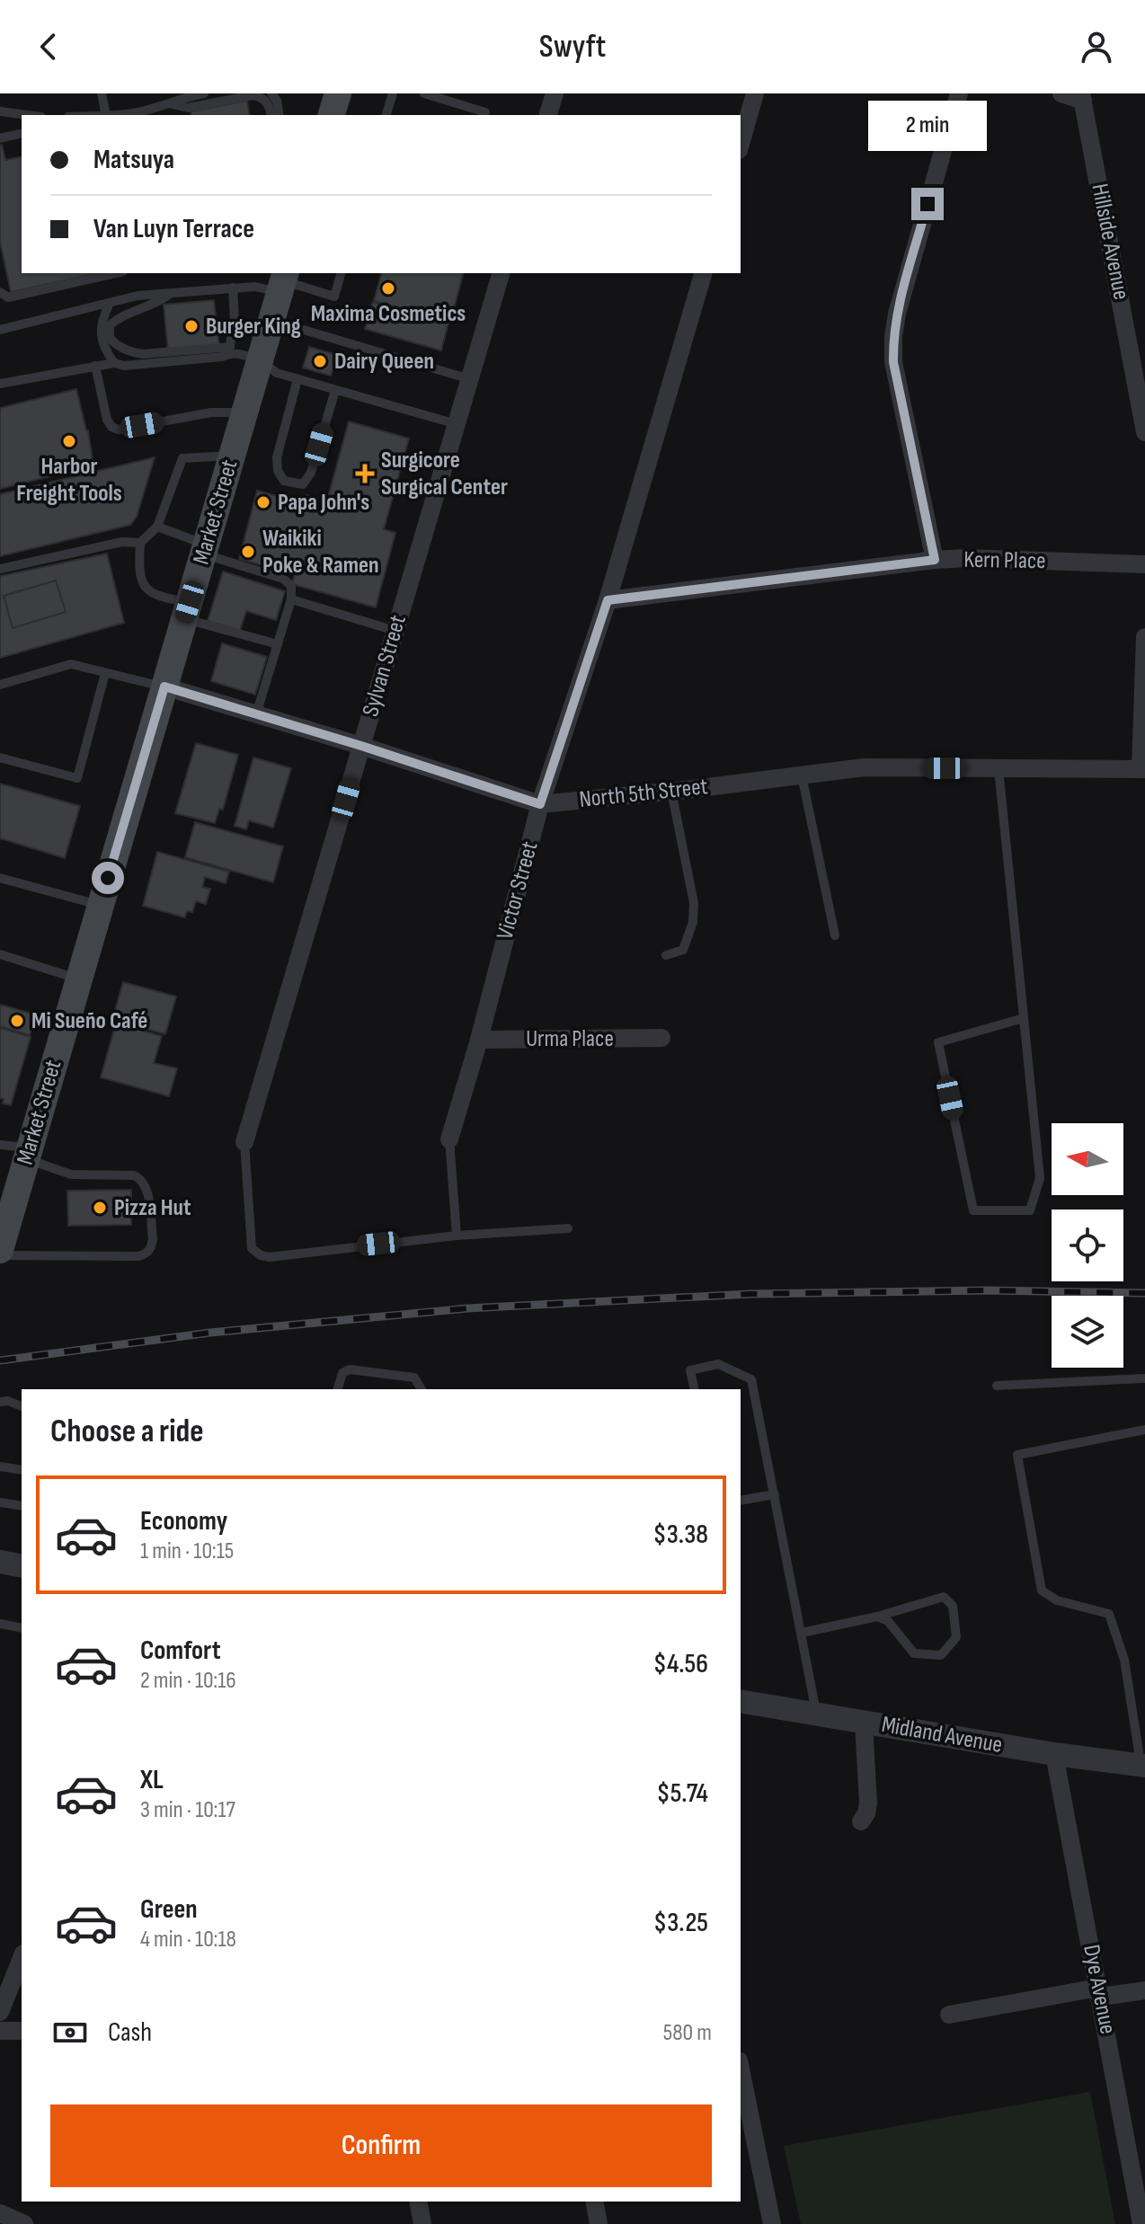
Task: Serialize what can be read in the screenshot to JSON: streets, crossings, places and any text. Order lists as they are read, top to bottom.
{
  "streets": {
    "main road": ["Market Street"],
    "street": [
      "Hillside Avenue",
      "Kern Place",
      "Sylvan Street",
      "North 5th Street",
      "Victor Street",
      "Urma Place",
      "Midland Avenue",
      "Dye Avenue"
    ]
  },
  "crossings": [
    ["Market Street", "North 5th Street"],
    ["Kern Place", "Victor Street"],
    ["Sylvan Street", "North 5th Street"],
    ["North 5th Street", "Victor Street"],
    ["Victor Street", "Urma Place"],
    ["Midland Avenue", "Dye Avenue"]
  ],
  "places": {
    "other": [
      "Maxima Cosmetics",
      "Burger King",
      "Dairy Queen",
      "Harbor Freight Tools",
      "Papa John's",
      "Waikiki Poke & Ramen",
      "Mi Sueño Café",
      "Pizza Hut"
    ],
    "health": ["Surgicore Surgical Center"]
  },
  "north": "left",
  "page": {
    "header": "Swyft",
    "bubble": "2 min",
    "banner": ["Matsuya", "Van Luyn Terrace"],
    "heading": "Choose a ride",
    "list": [
      {
        "name": "Economy",
        "note": "1 min · 10:15",
        "value": "$3.38"
      },
      {
        "name": "Comfort",
        "note": "2 min · 10:16",
        "value": "$4.56"
      },
      {
        "name": "XL",
        "note": "3 min · 10:17",
        "value": "$5.74"
      },
      {
        "name": "Green",
        "note": "4 min · 10:18",
        "value": "$3.25"
      }
    ],
    "pay": ["Cash", "580 m"],
    "buttons": "Confirm"
  }
}
